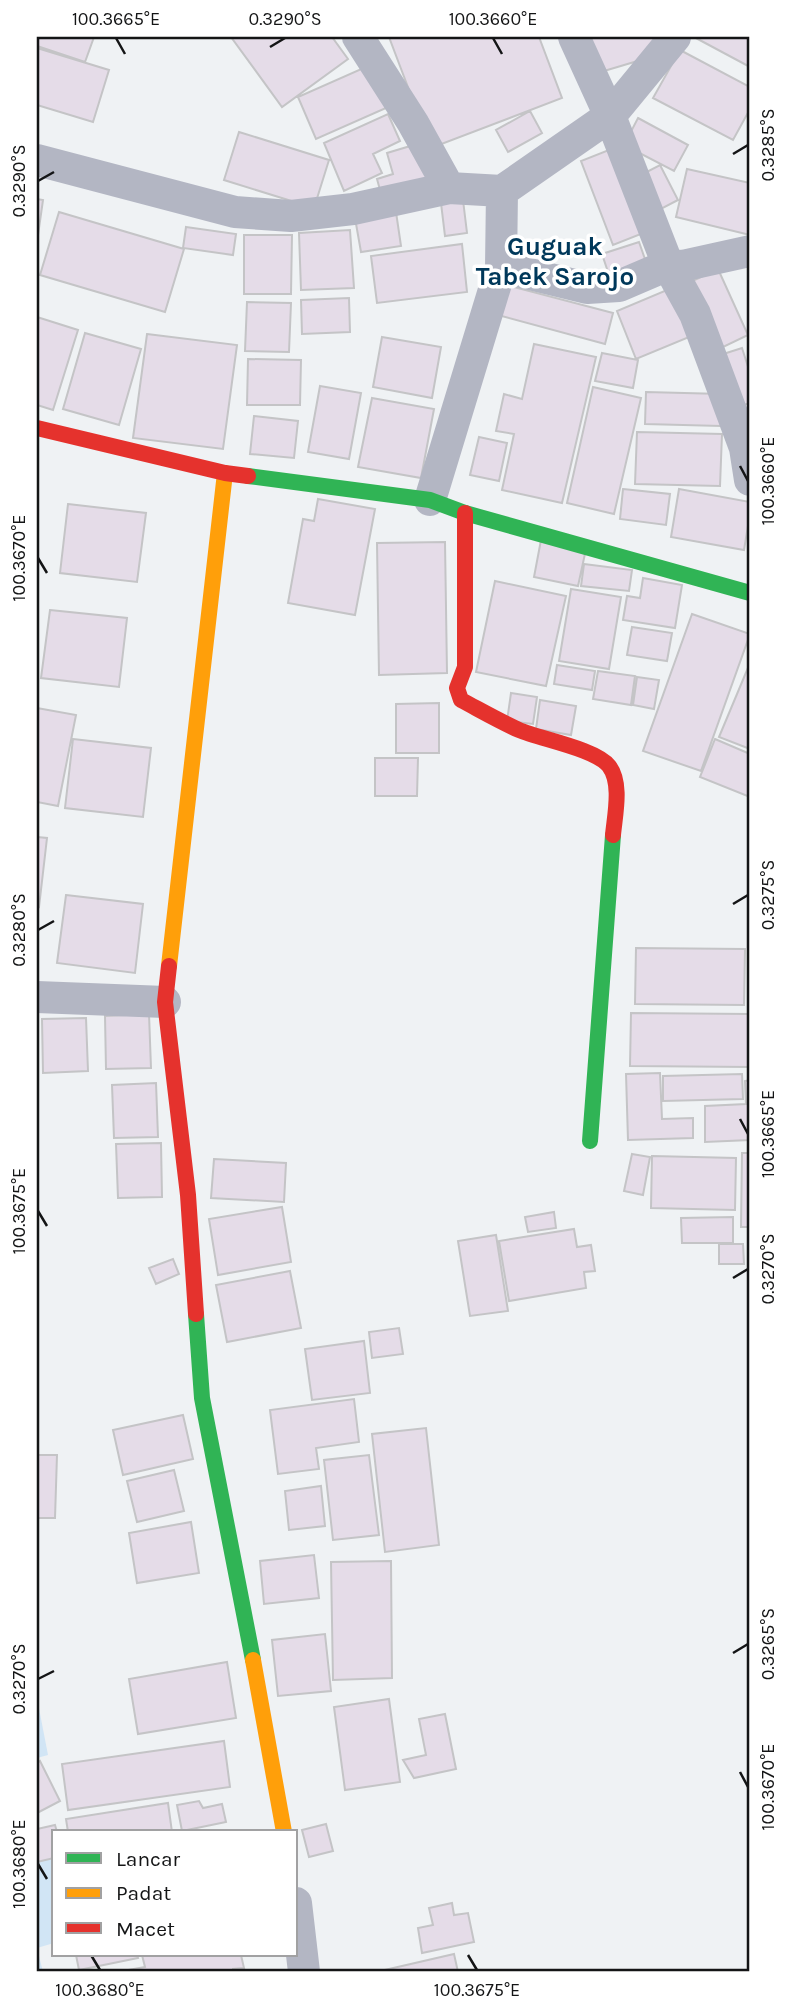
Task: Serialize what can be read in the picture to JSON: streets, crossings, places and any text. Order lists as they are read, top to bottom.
{
  "districts": ["Guguak Tabek Sarojo"],
  "legend": ["Lancar", "Padat", "Macet"],
  "coordinates": [
    "100.3665°E",
    "0.3290°S",
    "100.3660°E",
    "0.3285°S",
    "100.3670°E",
    "0.3275°S",
    "0.3280°S",
    "100.3675°E",
    "0.3270°S",
    "0.3265°S",
    "100.3680°E"
  ]
}
